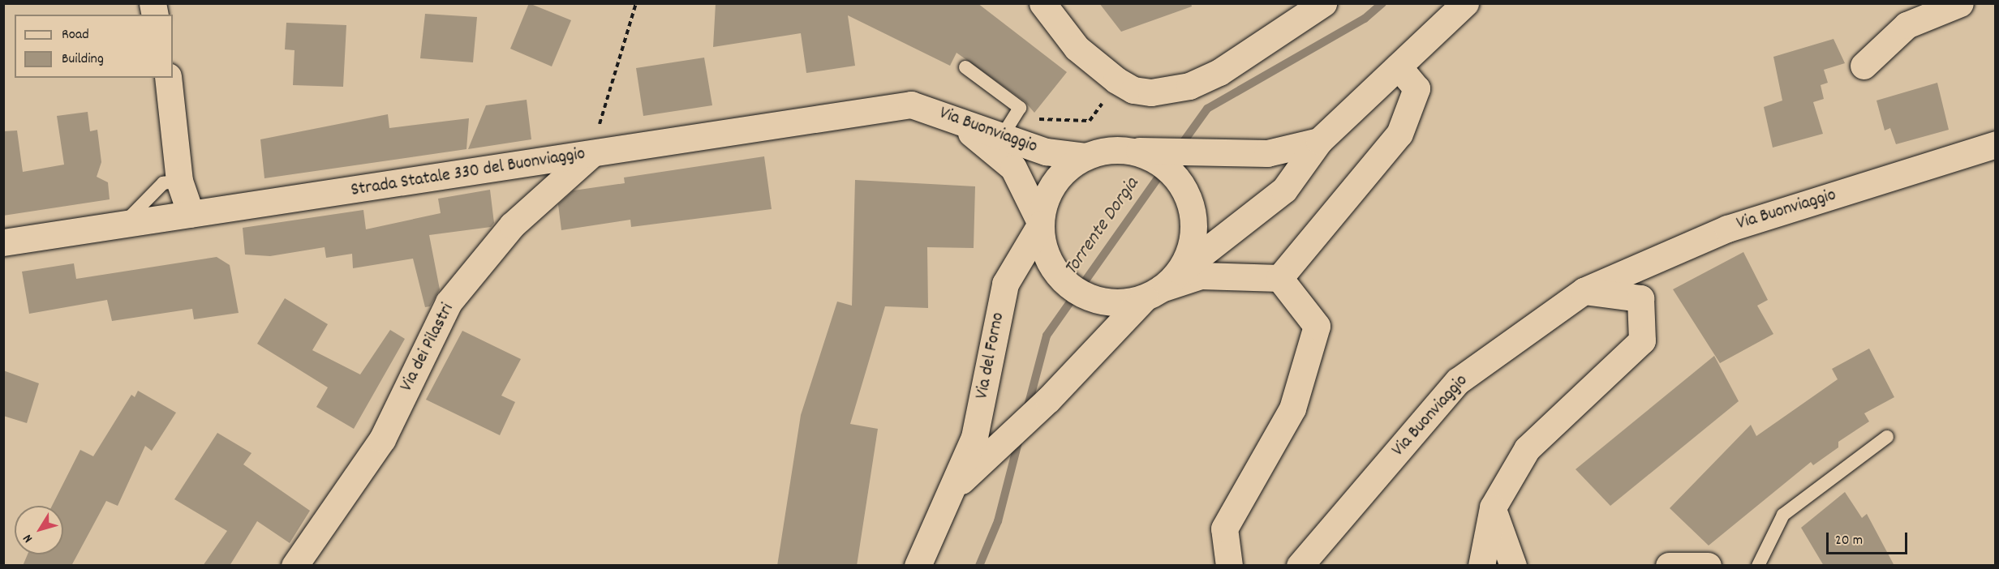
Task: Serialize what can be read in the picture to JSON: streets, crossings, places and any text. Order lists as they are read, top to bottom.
{
  "streets": {
    "street": [
      "Via Buonviaggio",
      "Strada Statale 330 del Buonviaggio",
      "Via dei Pilastri",
      "Via del Forno"
    ]
  },
  "crossings": [
    ["Via Buonviaggio", "Strada Statale 330 del Buonviaggio"],
    ["Via Buonviaggio", "Via del Forno"],
    ["Strada Statale 330 del Buonviaggio", "Via dei Pilastri"]
  ],
  "water": ["Torrente Dorgia"],
  "legend": ["Road", "Building"],
  "scale_bar": "20 m",
  "north": "bottom left"
}
